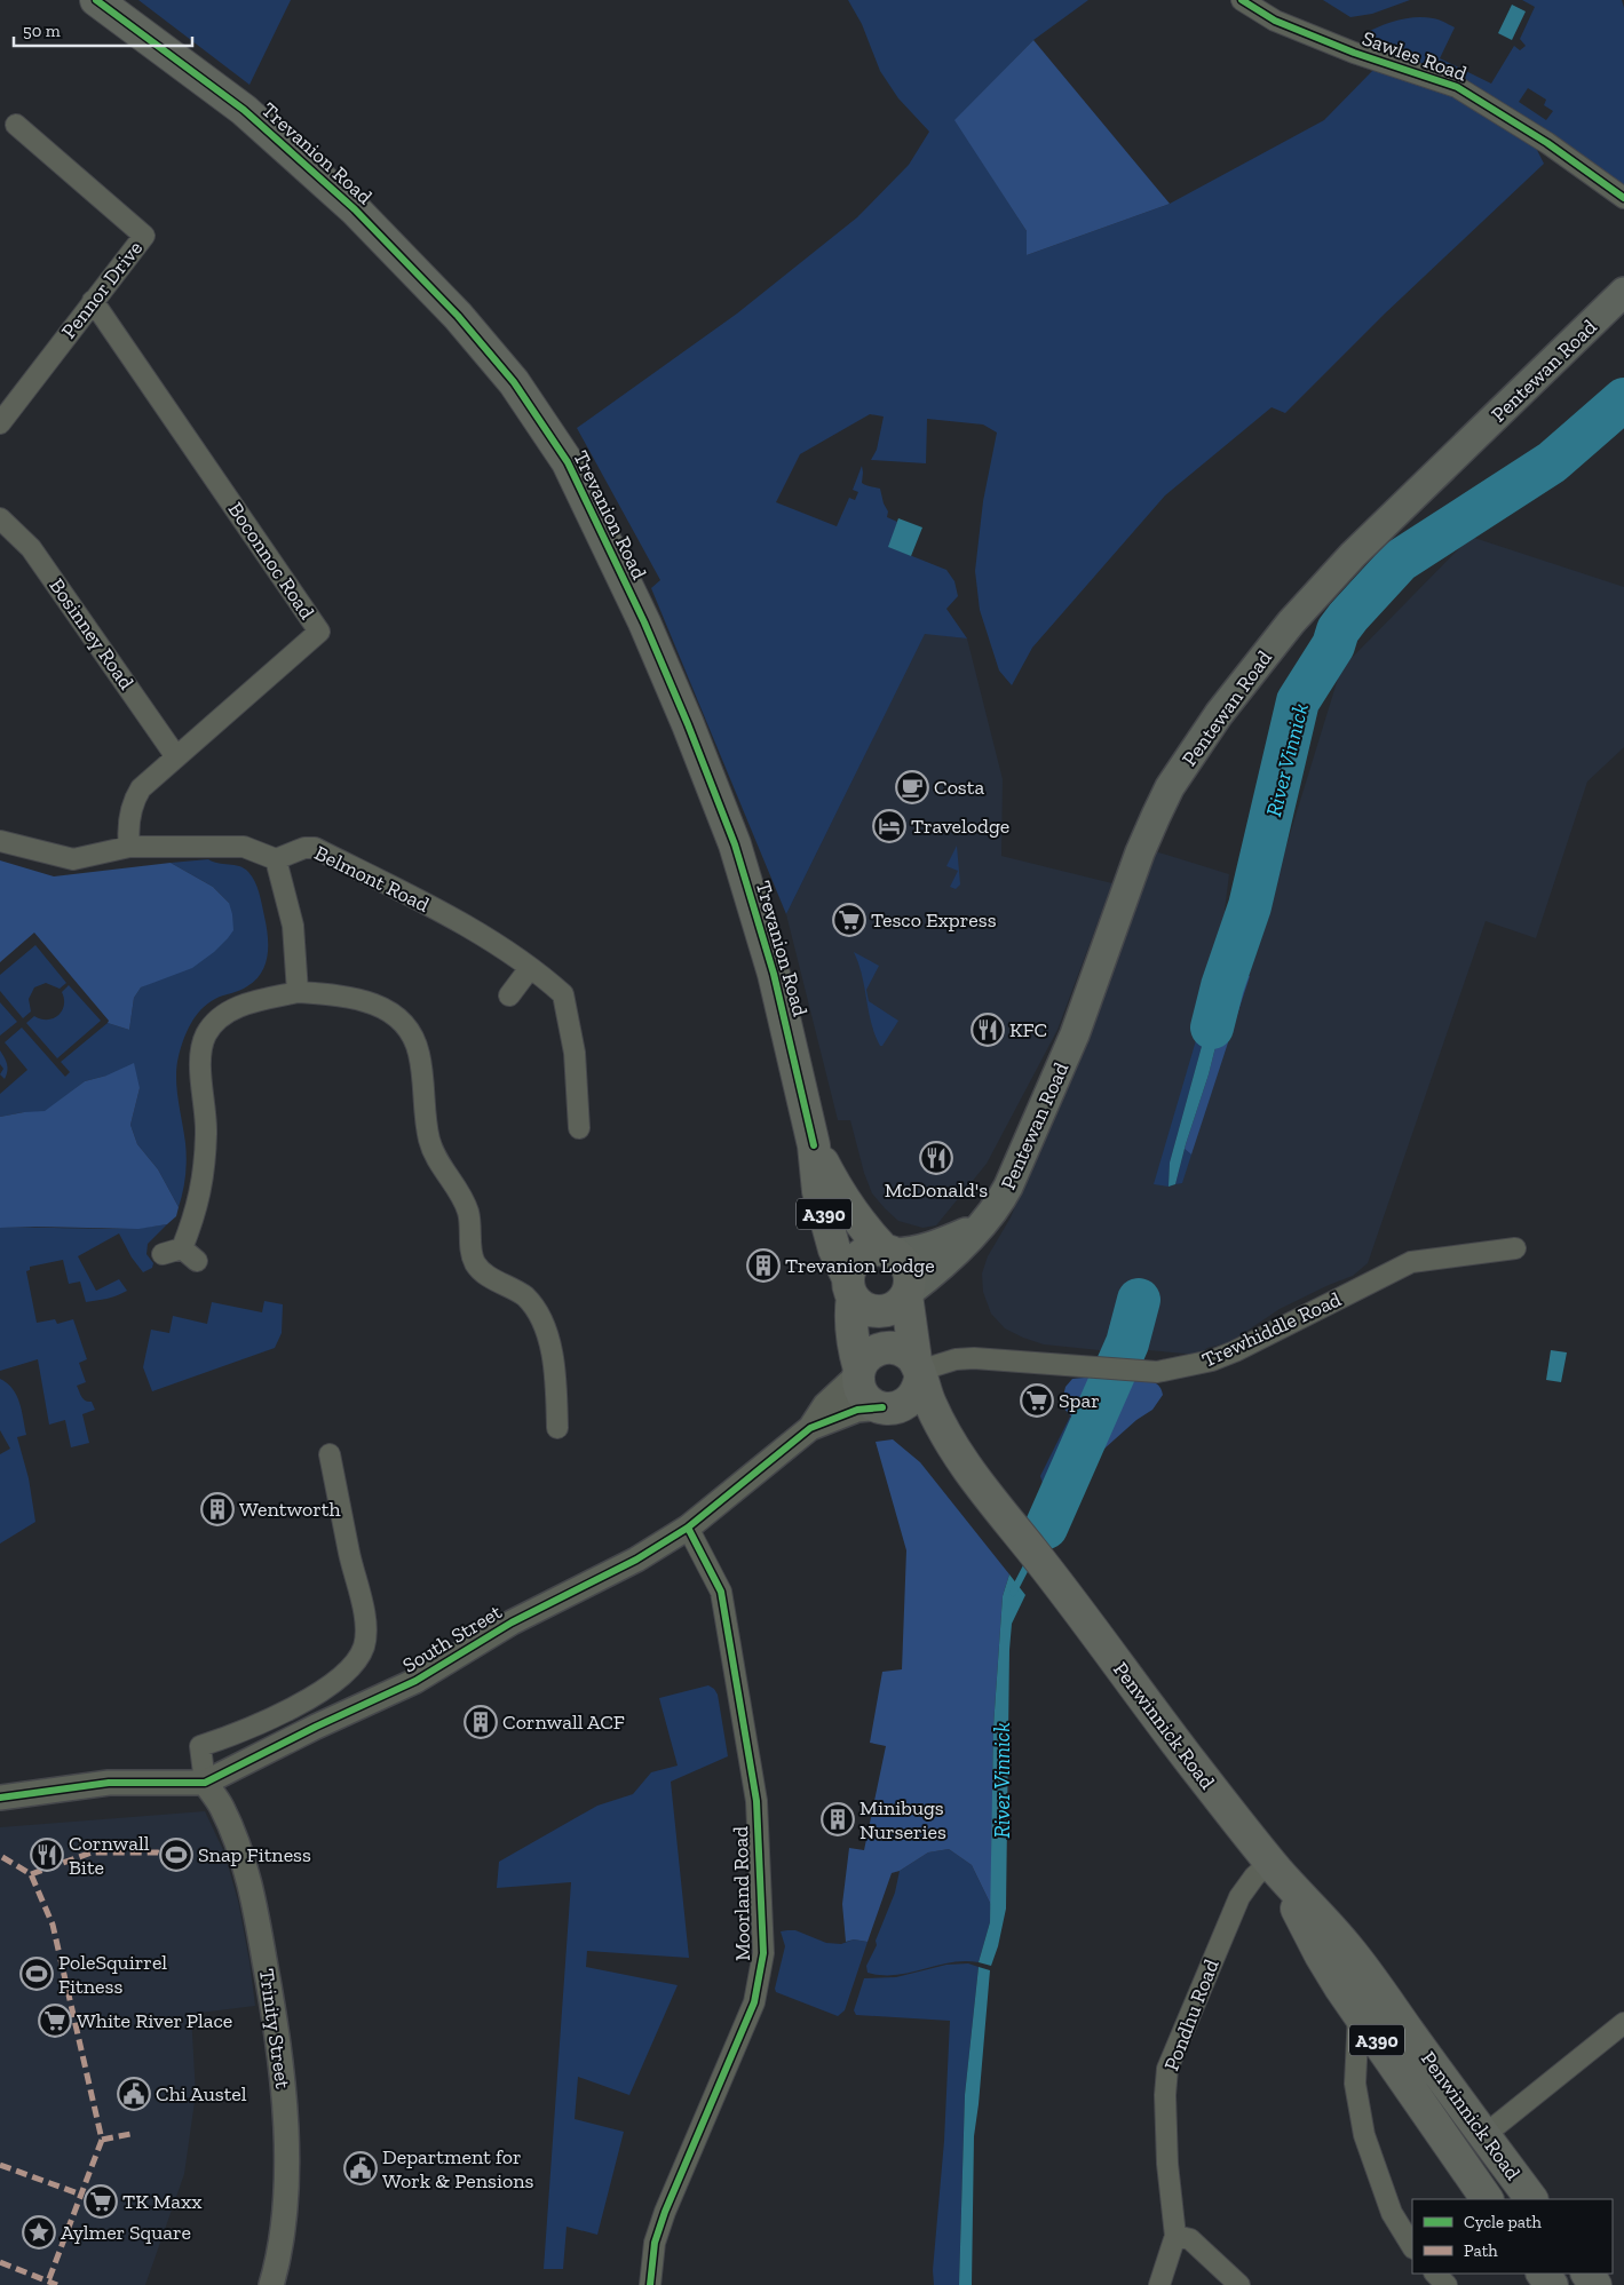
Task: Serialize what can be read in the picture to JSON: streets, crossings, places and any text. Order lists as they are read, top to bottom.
{
  "streets": {
    "highway": ["Trevanion Road", "A390", "Penwinnick Road"],
    "main road": ["Pentewan Road"],
    "street": [
      "Sawles Road",
      "Pennor Drive",
      "Boconnoc Road",
      "Bosinney Road",
      "Belmont Road",
      "Trewhiddle Road",
      "South Street",
      "Moorland Road",
      "Pondhu Road",
      "Trinity Street"
    ]
  },
  "crossings": [
    ["Trevanion Road", "A390"],
    ["Pennor Drive", "Boconnoc Road"],
    ["Pentewan Road", "A390"],
    ["Boconnoc Road", "Bosinney Road"],
    ["A390", "Trewhiddle Road"],
    ["A390", "South Street"],
    ["A390", "Penwinnick Road"],
    ["Trewhiddle Road", "South Street"],
    ["South Street", "Moorland Road"],
    ["South Street", "Trinity Street"],
    ["Penwinnick Road", "Pondhu Road"]
  ],
  "water": ["River Vinnick"],
  "places": {
    "cafe": ["Costa"],
    "hotel": ["Travelodge"],
    "supermarket": [
      "Tesco Express",
      "Spar",
      "White River Place",
      "TK Maxx"
    ],
    "restaurant": ["KFC", "McDonald's", "Cornwall Bite"],
    "building": [
      "Trevanion Lodge",
      "Wentworth",
      "Cornwall ACF",
      "Minibugs Nurseries"
    ],
    "sports": ["Snap Fitness", "PoleSquirrel Fitness"],
    "public building": ["Chi Austel", "Department for Work & Pensions"],
    "place": ["Aylmer Square"]
  },
  "legend": ["Cycle path", "Path"],
  "scale_bar": "50 m"
}
